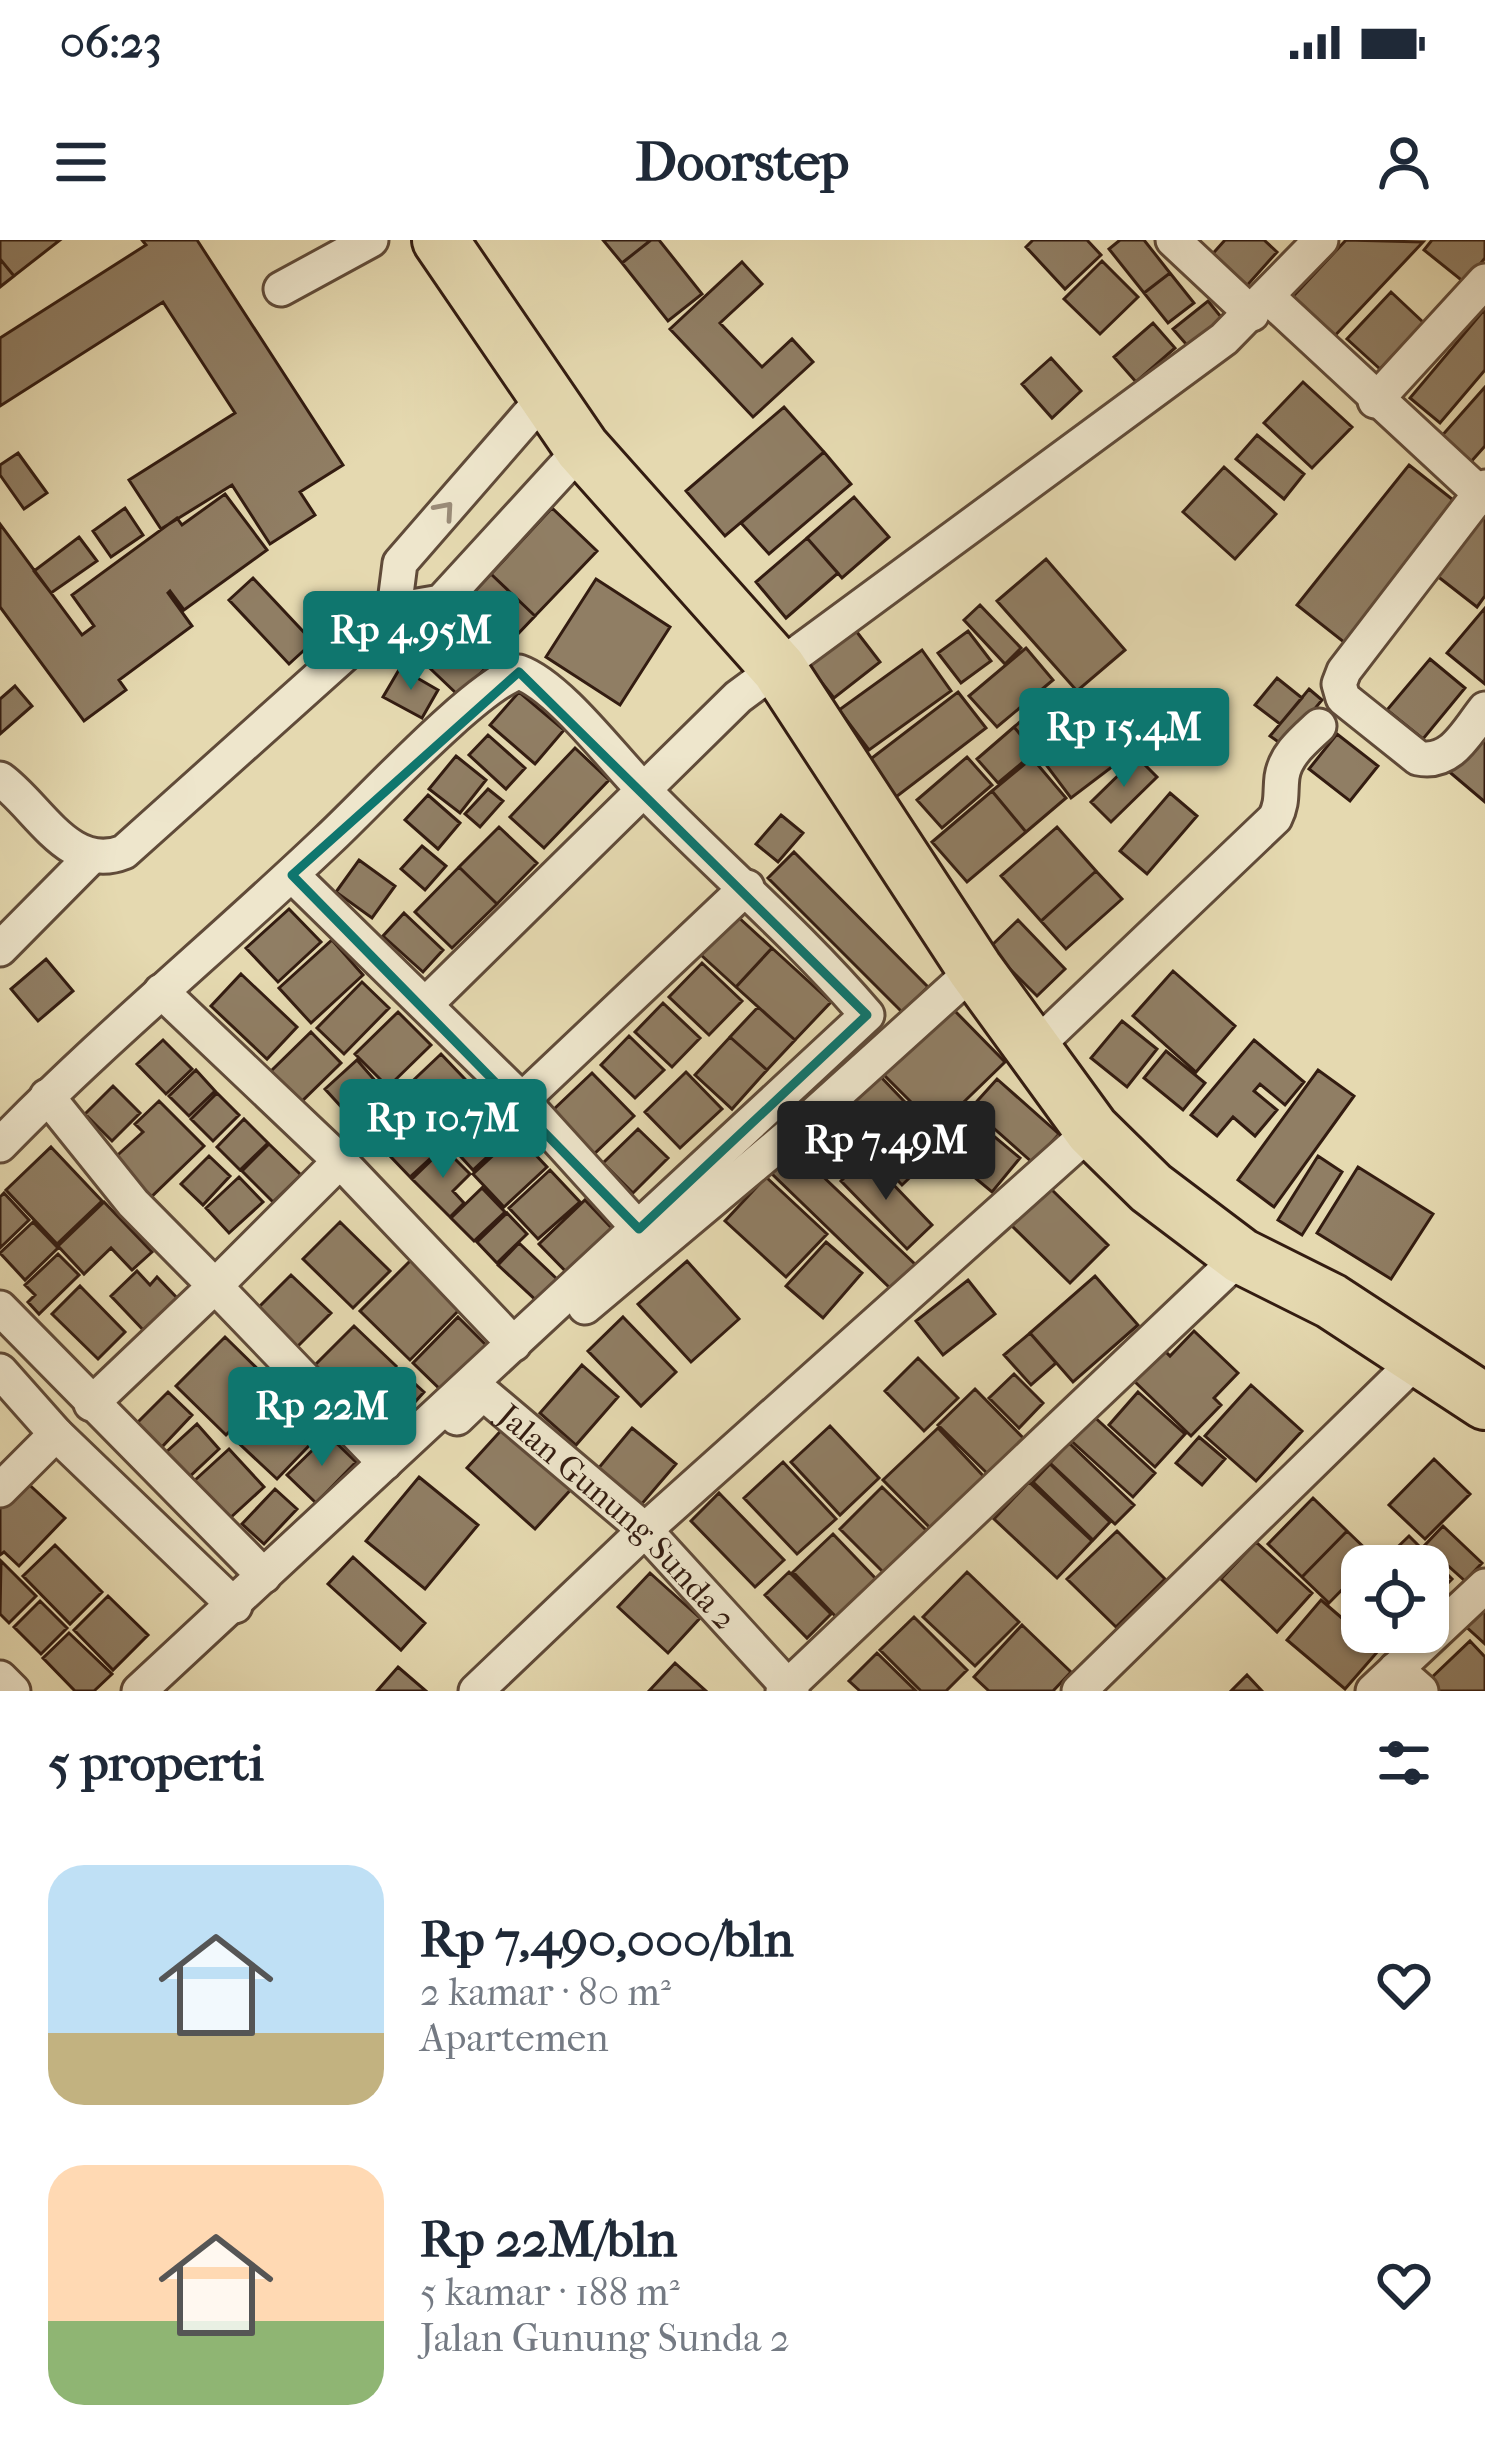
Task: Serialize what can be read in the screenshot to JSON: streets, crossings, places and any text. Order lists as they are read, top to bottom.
{
  "streets": {
    "street": ["Jalan Gunung Sunda 2"]
  },
  "page": {
    "status": "06:23",
    "header": "Doorstep",
    "price": [
      "Rp 4.95M",
      "Rp 15.4M",
      "Rp 10.7M",
      "Rp 7.49M",
      "Rp 22M"
    ],
    "heading": "5 properti",
    "list": [
      {
        "name": "Rp 7,490,000/bln",
        "note": "2 kamar · 80 m² · Apartemen"
      },
      {
        "name": "Rp 22M/bln",
        "note": "5 kamar · 188 m² · Jalan Gunung Sunda 2"
      }
    ]
  }
}
